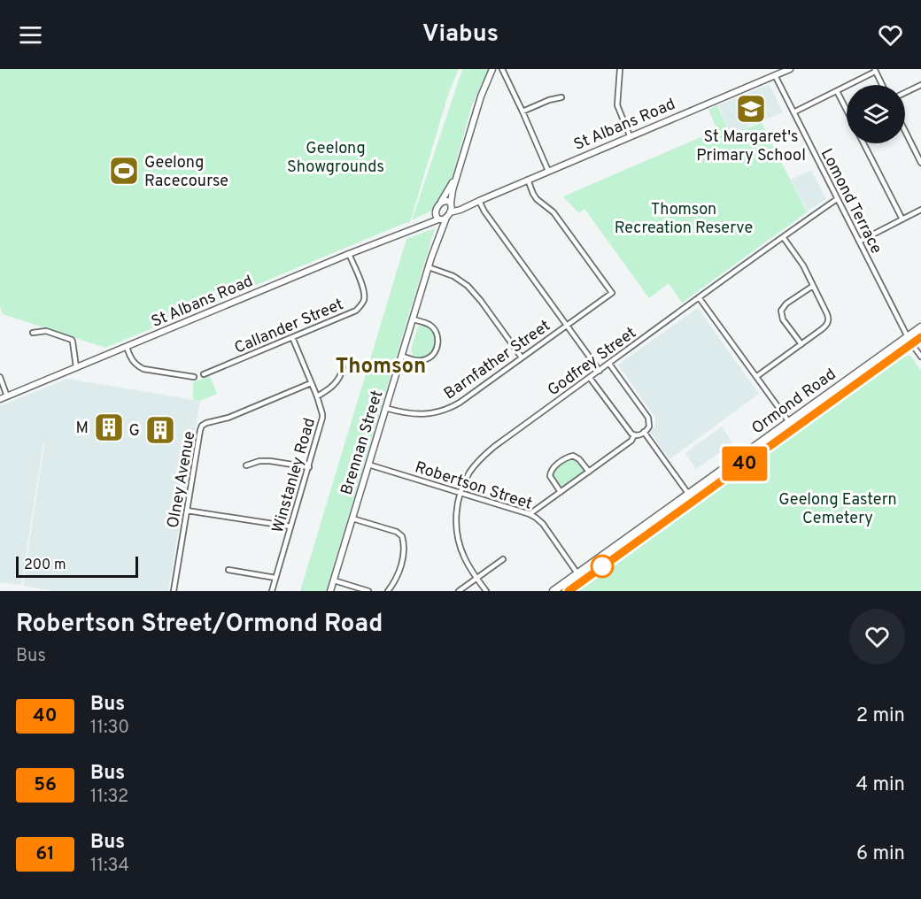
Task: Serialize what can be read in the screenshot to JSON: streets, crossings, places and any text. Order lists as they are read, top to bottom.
{
  "streets": {
    "highway": ["Ormond Road"],
    "street": [
      "St Albans Road",
      "Lomond Terrace",
      "Callander Street",
      "Barnfather Street",
      "Godfrey Street",
      "Brennan Street",
      "Winstanley Road",
      "Olney Avenue",
      "Robertson Street"
    ]
  },
  "crossings": [
    ["St Albans Road", "Lomond Terrace"],
    ["St Albans Road", "Callander Street"],
    ["St Albans Road", "Barnfather Street"],
    ["St Albans Road", "Brennan Street"],
    ["Lomond Terrace", "Godfrey Street"],
    ["Lomond Terrace", "Ormond Road"],
    ["Callander Street", "Winstanley Road"],
    ["Barnfather Street", "Brennan Street"],
    ["Godfrey Street", "Robertson Street"],
    ["Ormond Road", "Robertson Street"],
    ["Brennan Street", "Robertson Street"],
    ["Winstanley Road", "Olney Avenue"]
  ],
  "districts": ["Thomson"],
  "parks": ["Geelong Showgrounds", "Thomson Recreation Reserve", "Geelong Eastern Cemetery"],
  "places": {
    "school or university": ["St Margaret's Primary School"],
    "sports": ["Geelong Racecourse"],
    "building": ["M", "G"]
  },
  "lines": ["bus line 40"],
  "scale_bar": "200 m",
  "page": {
    "header": "Viabus",
    "on_map": "40",
    "scale": "200 m",
    "heading": ["Robertson Street/Ormond Road", "Bus"],
    "list": [
      {
        "mark": "40",
        "name": "Bus",
        "note": "11:30",
        "value": "2 min"
      },
      {
        "mark": "56",
        "name": "Bus",
        "note": "11:32",
        "value": "4 min"
      },
      {
        "mark": "61",
        "name": "Bus",
        "note": "11:34",
        "value": "6 min"
      }
    ]
  }
}
